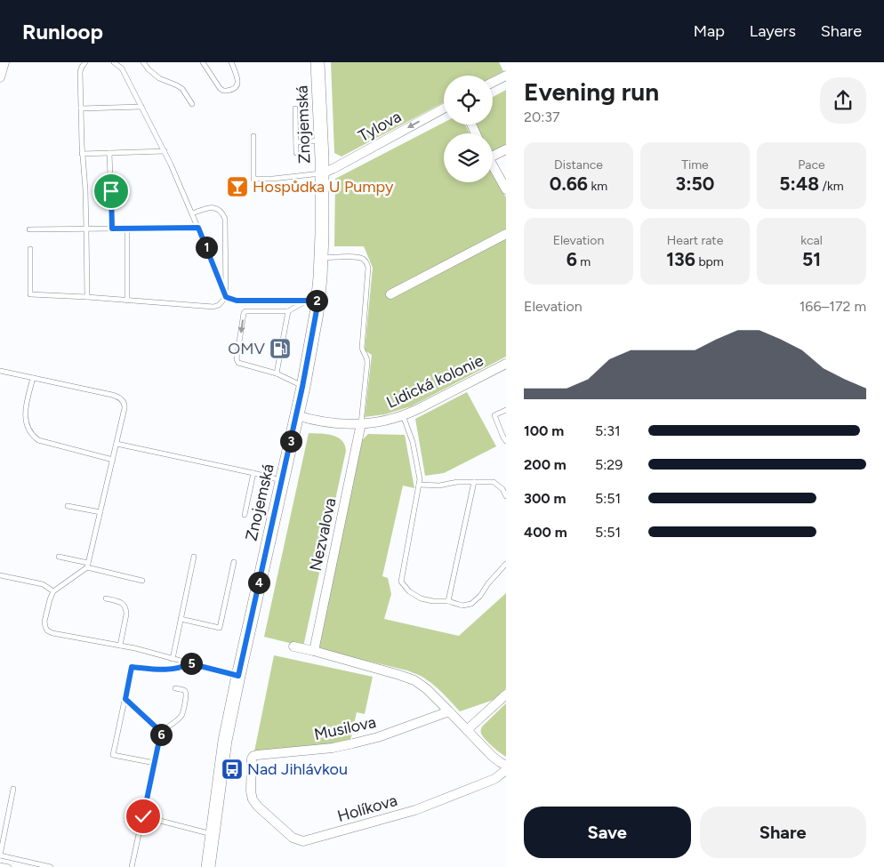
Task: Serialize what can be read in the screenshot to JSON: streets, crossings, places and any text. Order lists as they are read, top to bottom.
{
  "streets": {
    "main road": ["Znojemská"],
    "street": [
      "Tylova",
      "Lidická kolonie",
      "Nezvalova",
      "Musilova",
      "Holíkova"
    ]
  },
  "crossings": [
    ["Znojemská", "Tylova"],
    ["Znojemská", "Lidická kolonie"],
    ["Lidická kolonie", "Nezvalova"],
    ["Musilova", "Holíkova"]
  ],
  "one_way": ["Tylova"],
  "places": {
    "bar": ["Hospůdka U Pumpy"],
    "fuel station": ["OMV"],
    "bus stop": ["Nad Jihlávkou"]
  },
  "page": {
    "header": "Runloop",
    "nav": ["Map", "Layers", "Share"],
    "heading": ["Evening run", "20:37"],
    "stats": [
      ["Distance", "0.66 km"],
      ["Time", "3:50"],
      ["Pace", "5:48 /km"],
      ["Elevation", "6 m"],
      ["Heart rate", "136 bpm"],
      ["kcal", "51"]
    ],
    "pins": [
      "1",
      "2",
      "3",
      "4",
      "5",
      "6"
    ],
    "chart": ["Elevation", "166–172 m"],
    "list": [
      {
        "name": "100 m",
        "note": "5:31"
      },
      {
        "name": "200 m",
        "note": "5:29"
      },
      {
        "name": "300 m",
        "note": "5:51"
      },
      {
        "name": "400 m",
        "note": "5:51"
      }
    ],
    "buttons": ["Save", "Share"]
  }
}
